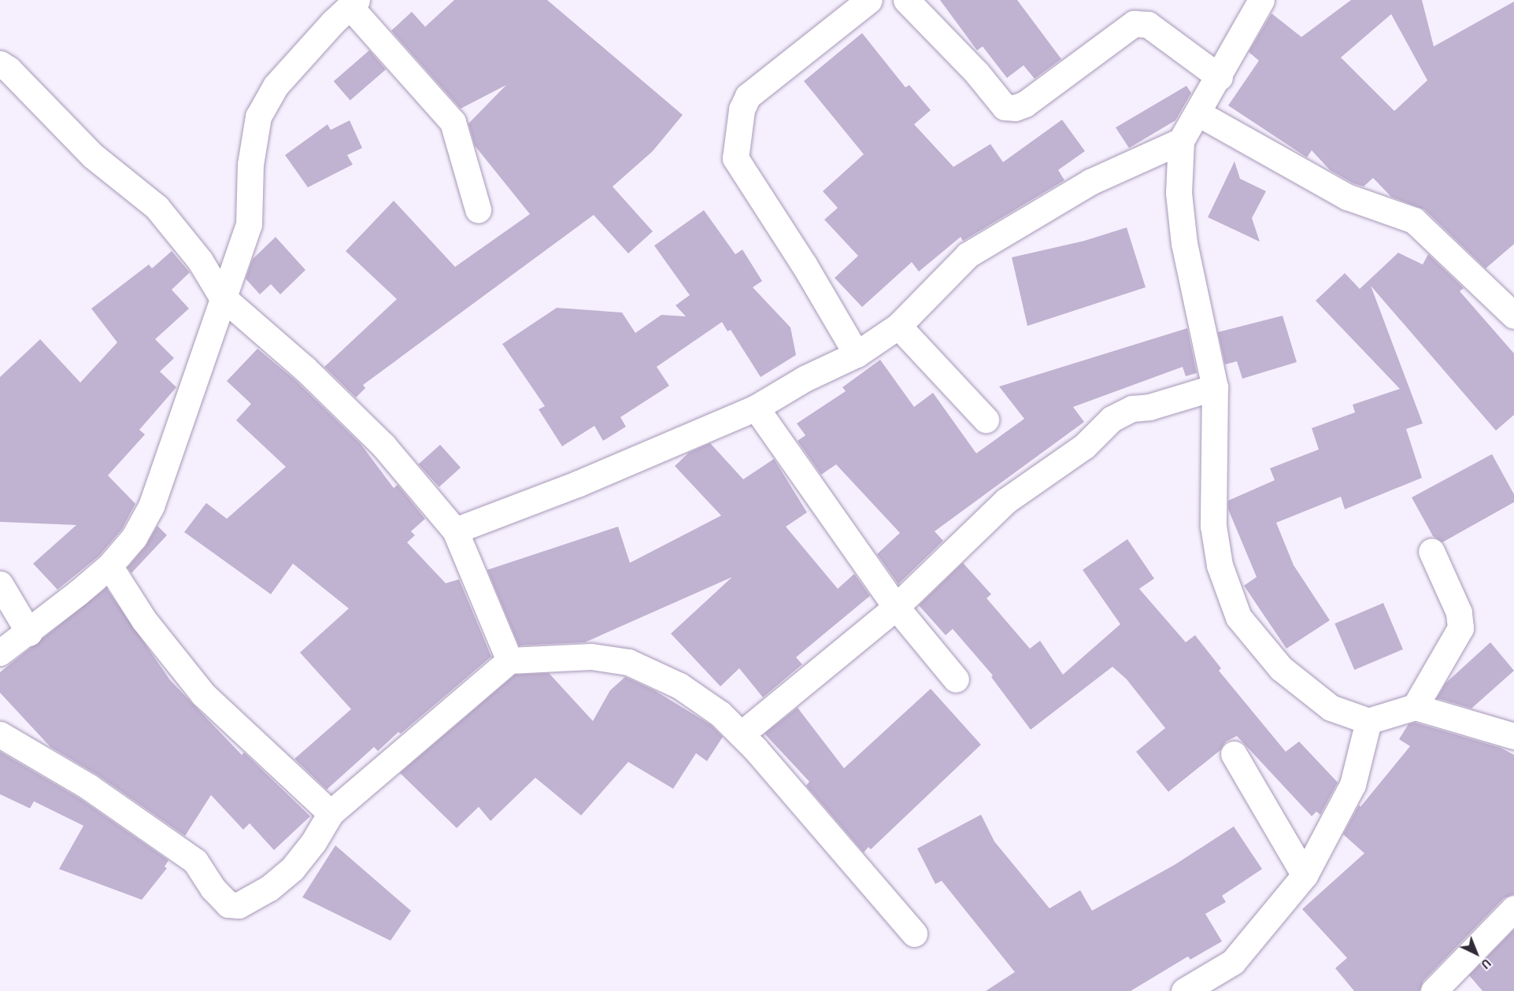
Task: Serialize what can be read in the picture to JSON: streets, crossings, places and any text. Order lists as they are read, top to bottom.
{
  "north": "bottom right"
}
